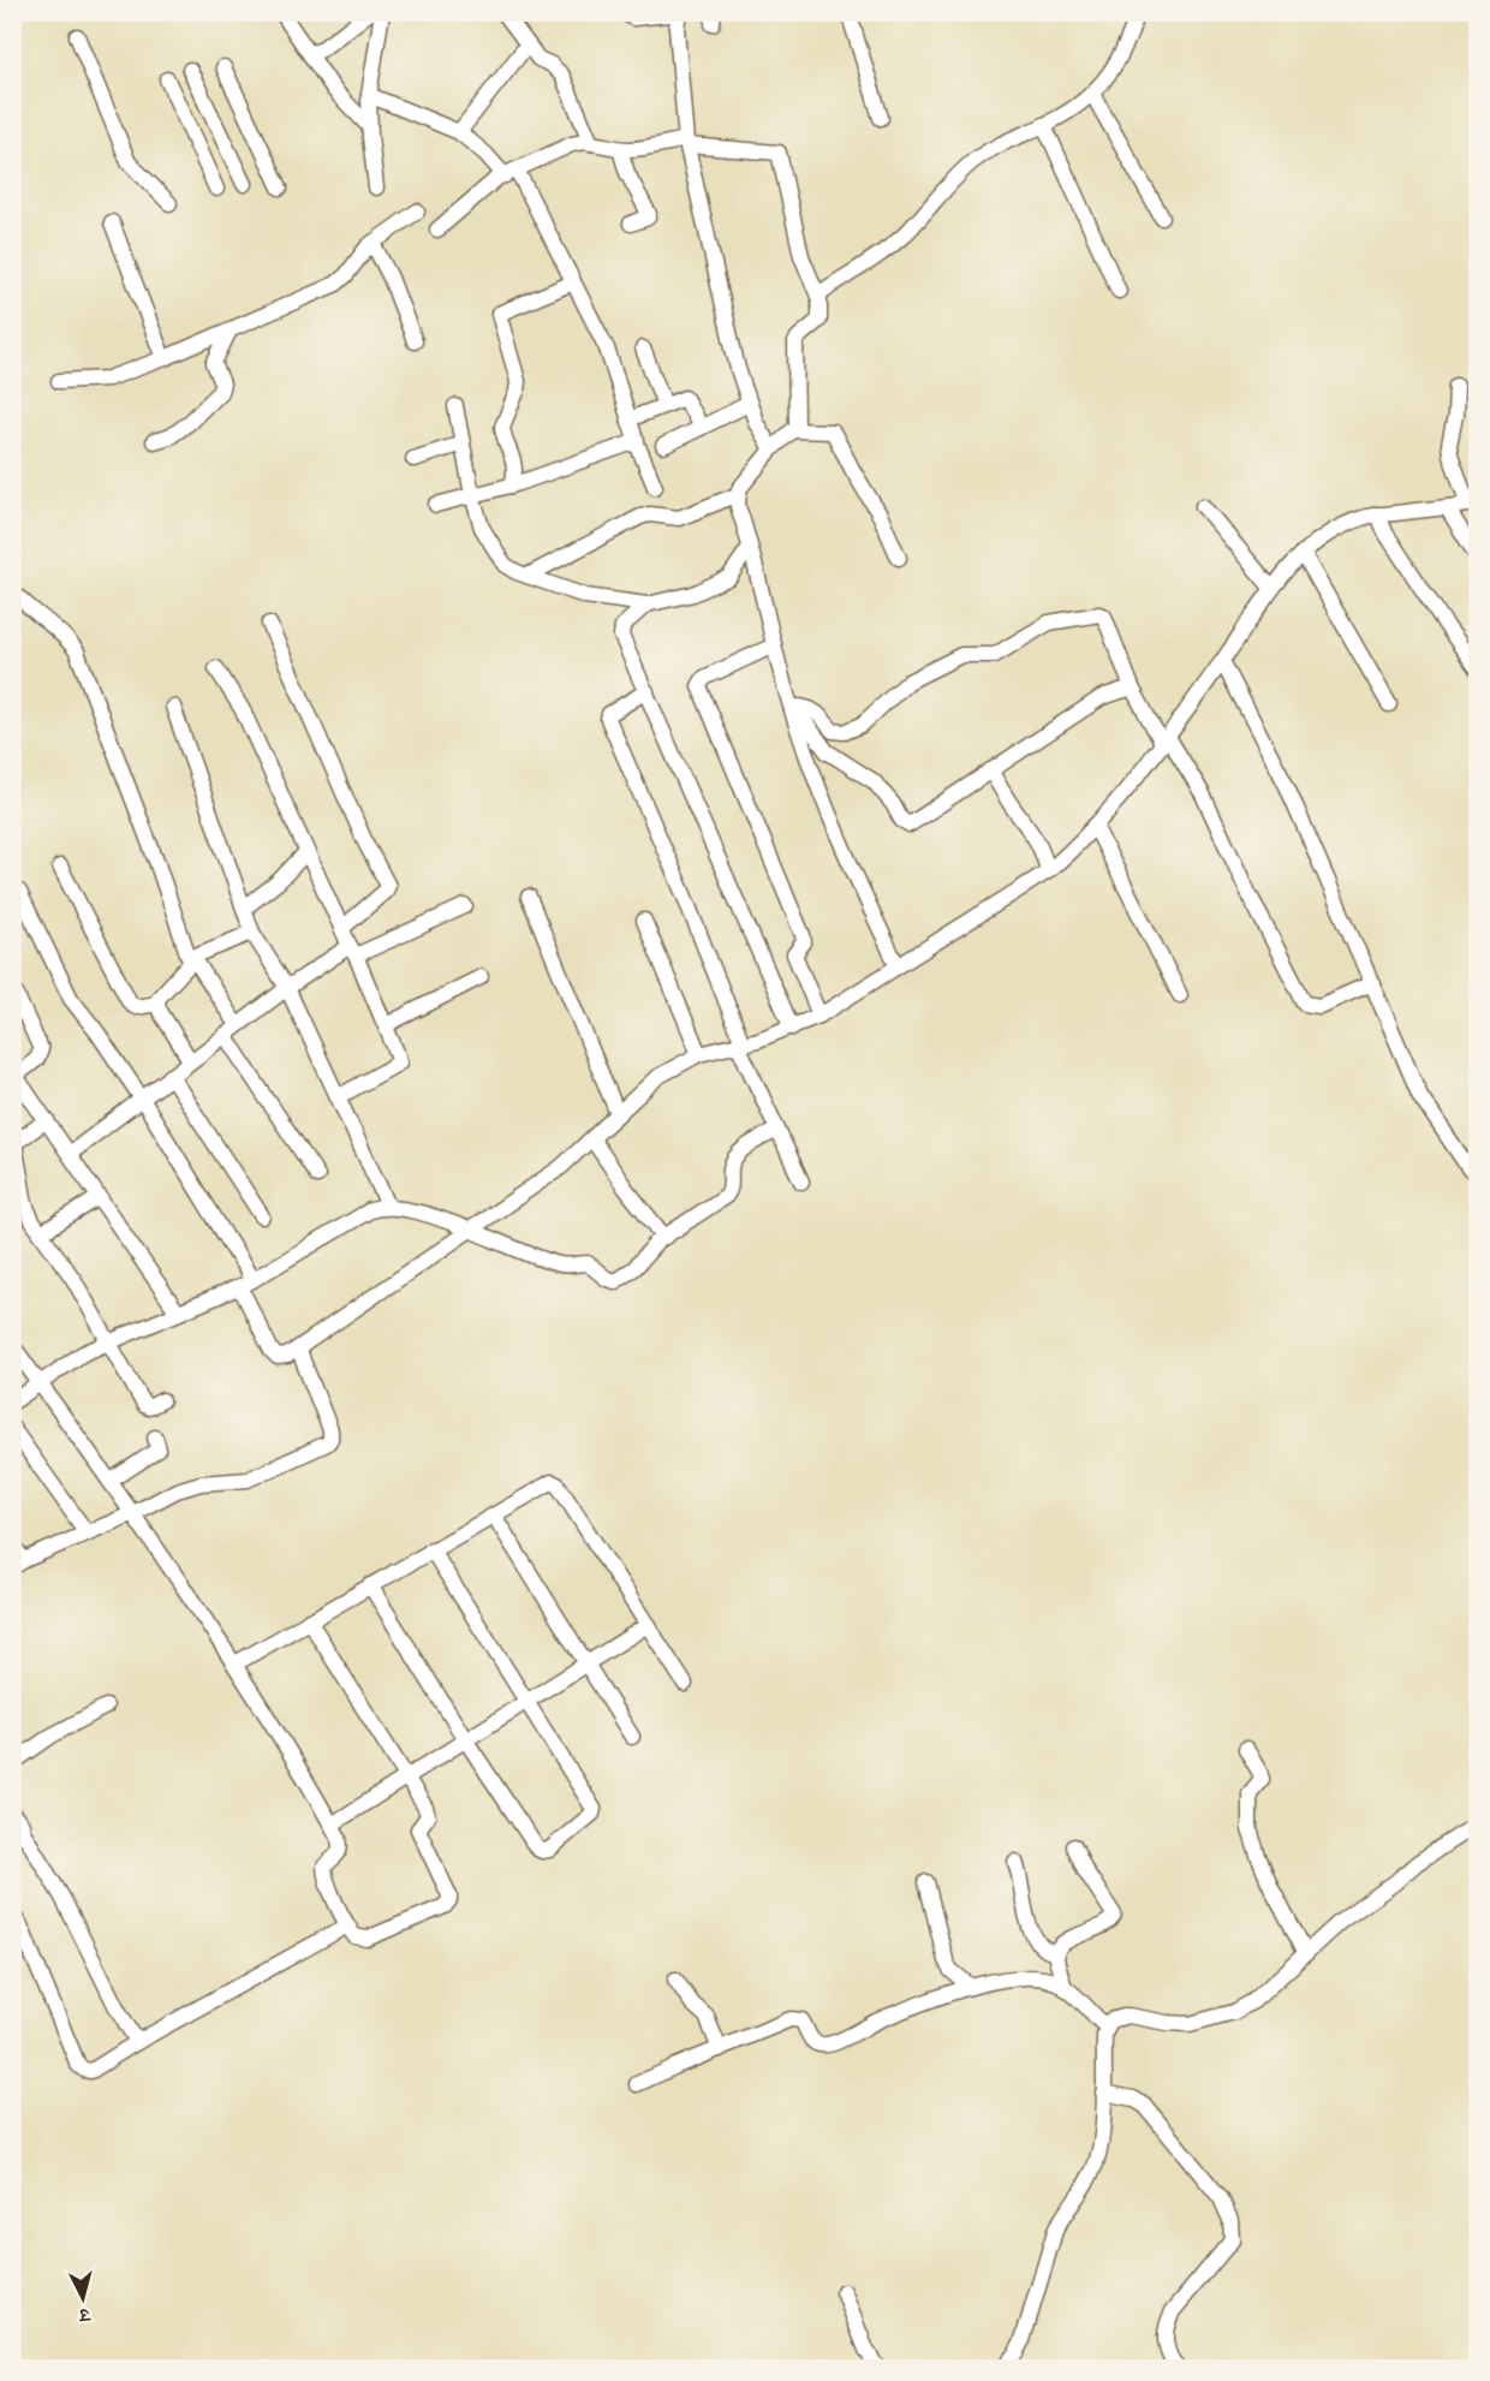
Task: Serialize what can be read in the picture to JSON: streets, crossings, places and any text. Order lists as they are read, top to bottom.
{
  "north": "bottom"
}
